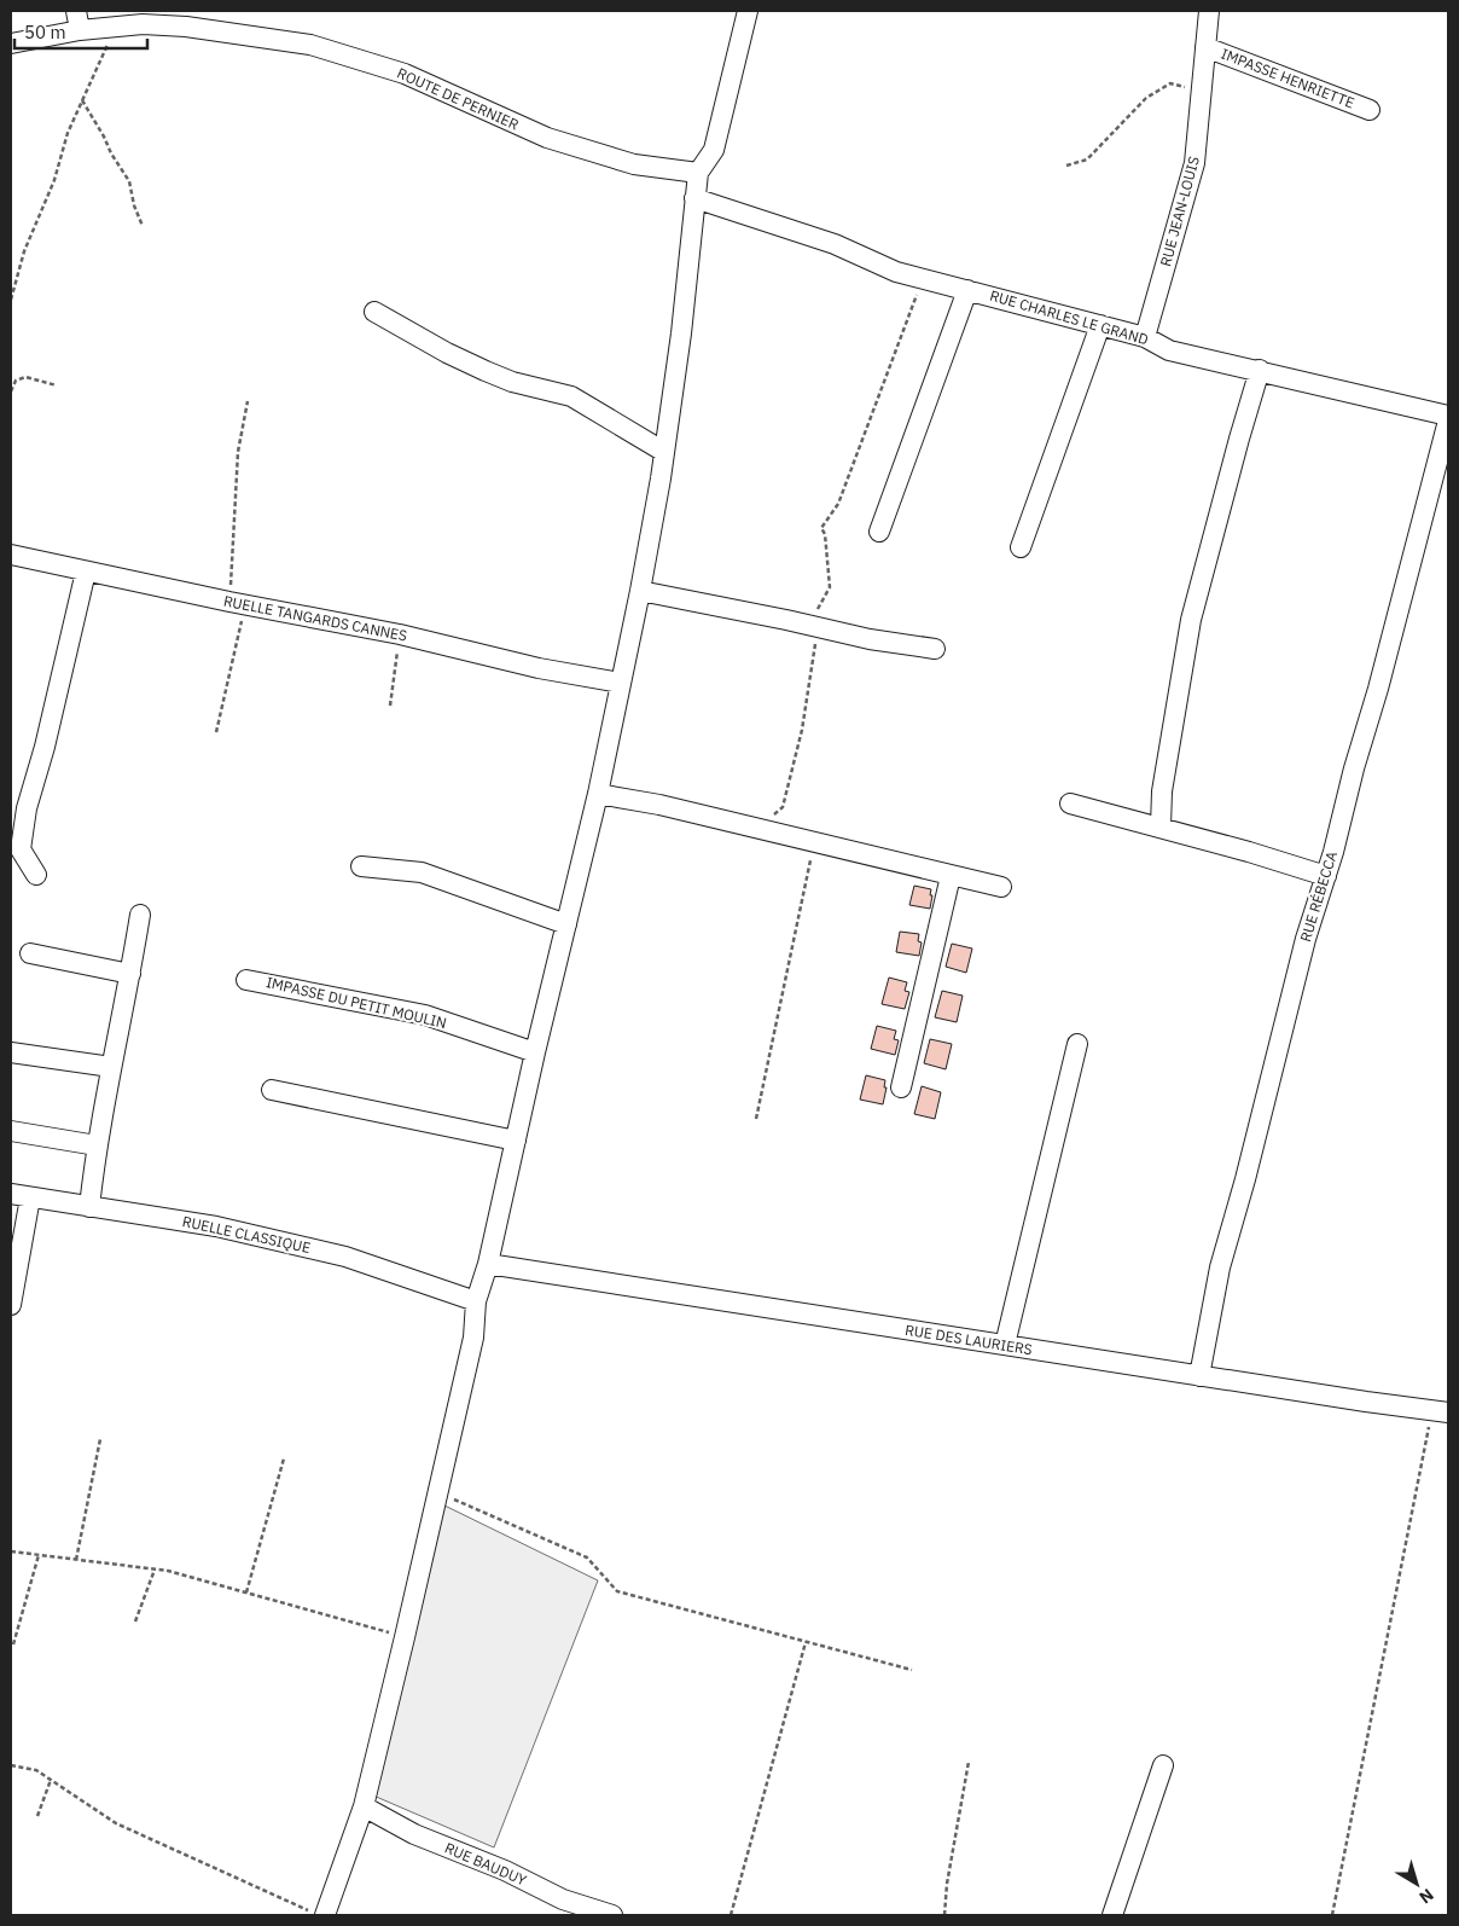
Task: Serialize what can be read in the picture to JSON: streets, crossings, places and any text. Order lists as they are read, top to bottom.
{
  "streets": {
    "street": [
      "IMPASSE HENRIETTE",
      "ROUTE DE PERNIER",
      "RUE JEAN-LOUIS",
      "RUE CHARLES LE GRAND",
      "RUELLE TANGARDS CANNES",
      "RUE RÉBECCA",
      "IMPASSE DU PETIT MOULIN",
      "RUELLE CLASSIQUE",
      "RUE DES LAURIERS",
      "RUE BAUDUY"
    ]
  },
  "crossings": [
    ["IMPASSE HENRIETTE", "RUE JEAN-LOUIS"],
    ["RUE JEAN-LOUIS", "RUE CHARLES LE GRAND"],
    ["RUE RÉBECCA", "RUE DES LAURIERS"]
  ],
  "scale_bar": "50 m",
  "north": "bottom right"
}
